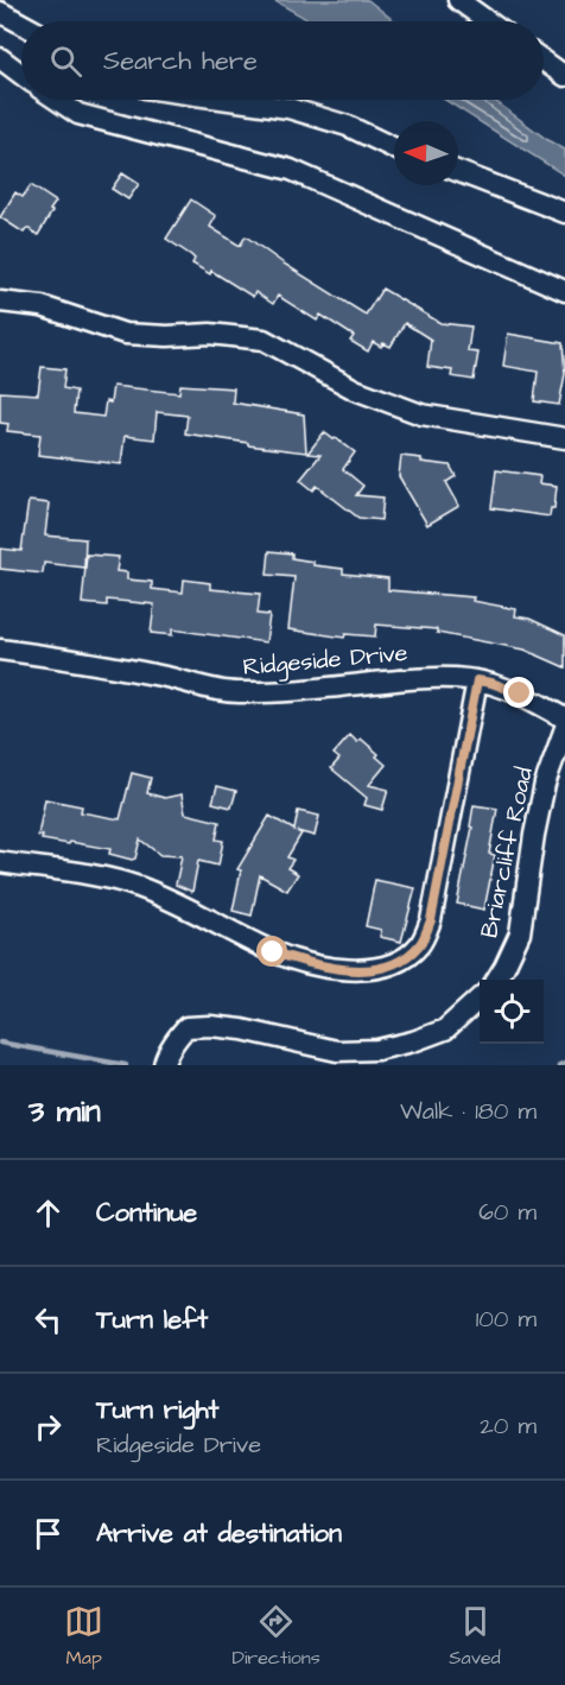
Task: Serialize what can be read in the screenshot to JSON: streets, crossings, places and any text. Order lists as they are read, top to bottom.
{
  "streets": {
    "street": ["Ridgeside Drive", "Briarcliff Road"]
  },
  "north": "left",
  "page": {
    "search": "Search here",
    "heading": ["3 min", "Walk · 180 m"],
    "list": [
      ["Continue", "60 m"],
      ["Turn left", "100 m"],
      ["Turn right", "Ridgeside Drive", "20 m"],
      "Arrive at destination"
    ],
    "nav": ["Map", "Directions", "Saved"]
  }
}
